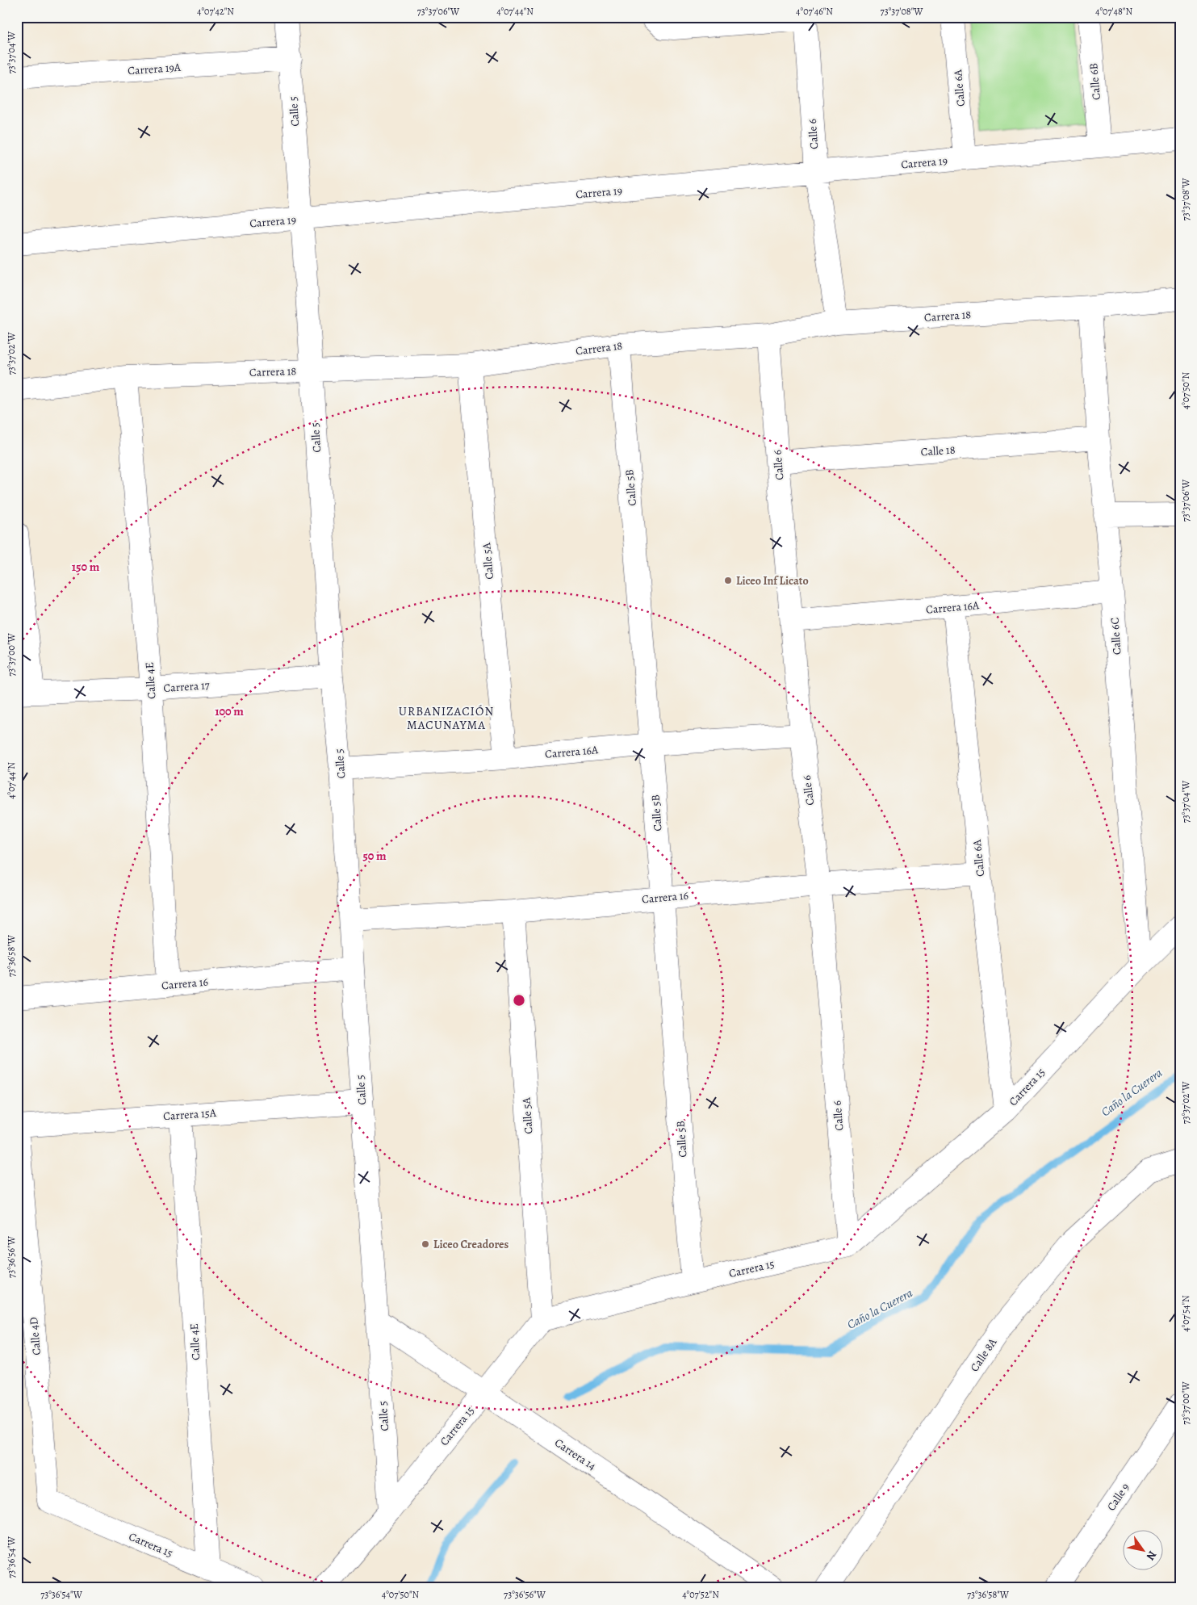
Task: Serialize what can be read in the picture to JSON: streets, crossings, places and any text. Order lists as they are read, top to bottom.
{
  "streets": {
    "street": [
      "Carrera 19A",
      "Calle 6B",
      "Calle 6A",
      "Calle 5",
      "Calle 6",
      "Carrera 19",
      "Carrera 18",
      "Calle 18",
      "Calle 5B",
      "Calle 5A",
      "Carrera 16A",
      "Calle 6C",
      "Calle 4E",
      "Carrera 17",
      "Carrera 16",
      "Carrera 15",
      "Carrera 15A",
      "Calle 4D",
      "Calle 8A",
      "Carrera 14",
      "Calle 9"
    ]
  },
  "crossings": [
    ["Carrera 19A", "Calle 5"],
    ["Calle 6B", "Carrera 19"],
    ["Calle 6A", "Carrera 19"],
    ["Calle 6A", "Carrera 16A"],
    ["Calle 6A", "Carrera 16"],
    ["Calle 6A", "Carrera 15"],
    ["Calle 5", "Carrera 19"],
    ["Calle 5", "Carrera 18"],
    ["Calle 5", "Carrera 16A"],
    ["Calle 5", "Carrera 17"],
    ["Calle 5", "Carrera 16"],
    ["Calle 5", "Carrera 15"],
    ["Calle 5", "Carrera 15A"],
    ["Calle 5", "Carrera 14"],
    ["Calle 6", "Carrera 19"],
    ["Calle 6", "Carrera 18"],
    ["Calle 6", "Calle 18"],
    ["Calle 6", "Carrera 16A"],
    ["Calle 6", "Carrera 16"],
    ["Calle 6", "Carrera 15"],
    ["Carrera 18", "Calle 5B"],
    ["Carrera 18", "Calle 5A"],
    ["Carrera 18", "Calle 6C"],
    ["Carrera 18", "Calle 4E"],
    ["Calle 18", "Calle 6C"],
    ["Calle 5B", "Carrera 16A"],
    ["Calle 5B", "Carrera 16"],
    ["Calle 5B", "Carrera 15"],
    ["Calle 5A", "Carrera 16A"],
    ["Calle 5A", "Carrera 16"],
    ["Calle 5A", "Carrera 15"],
    ["Carrera 16A", "Calle 6C"],
    ["Calle 6C", "Carrera 15"],
    ["Calle 4E", "Carrera 17"],
    ["Calle 4E", "Carrera 16"],
    ["Calle 4E", "Carrera 15"],
    ["Calle 4E", "Carrera 15A"],
    ["Carrera 15", "Calle 4D"],
    ["Carrera 15", "Carrera 14"],
    ["Carrera 15A", "Calle 4D"]
  ],
  "districts": ["URBANIZACIÓN MACUNAYMA"],
  "water": ["Caño la Cuerera"],
  "places": ["Liceo Inf Licato", "Liceo Creadores"],
  "north": "bottom right",
  "coordinates": [
    "4°07'42\"N",
    "73°37'06\"W",
    "4°07'44\"N",
    "4°07'46\"N",
    "73°37'08\"W",
    "4°07'48\"N",
    "73°37'04\"W",
    "73°37'02\"W",
    "4°07'50\"N",
    "73°37'00\"W",
    "73°36'58\"W",
    "73°36'56\"W",
    "4°07'54\"N",
    "73°36'54\"W",
    "4°07'52\"N"
  ],
  "rings": ["150 m", "100 m", "50 m"]
}
